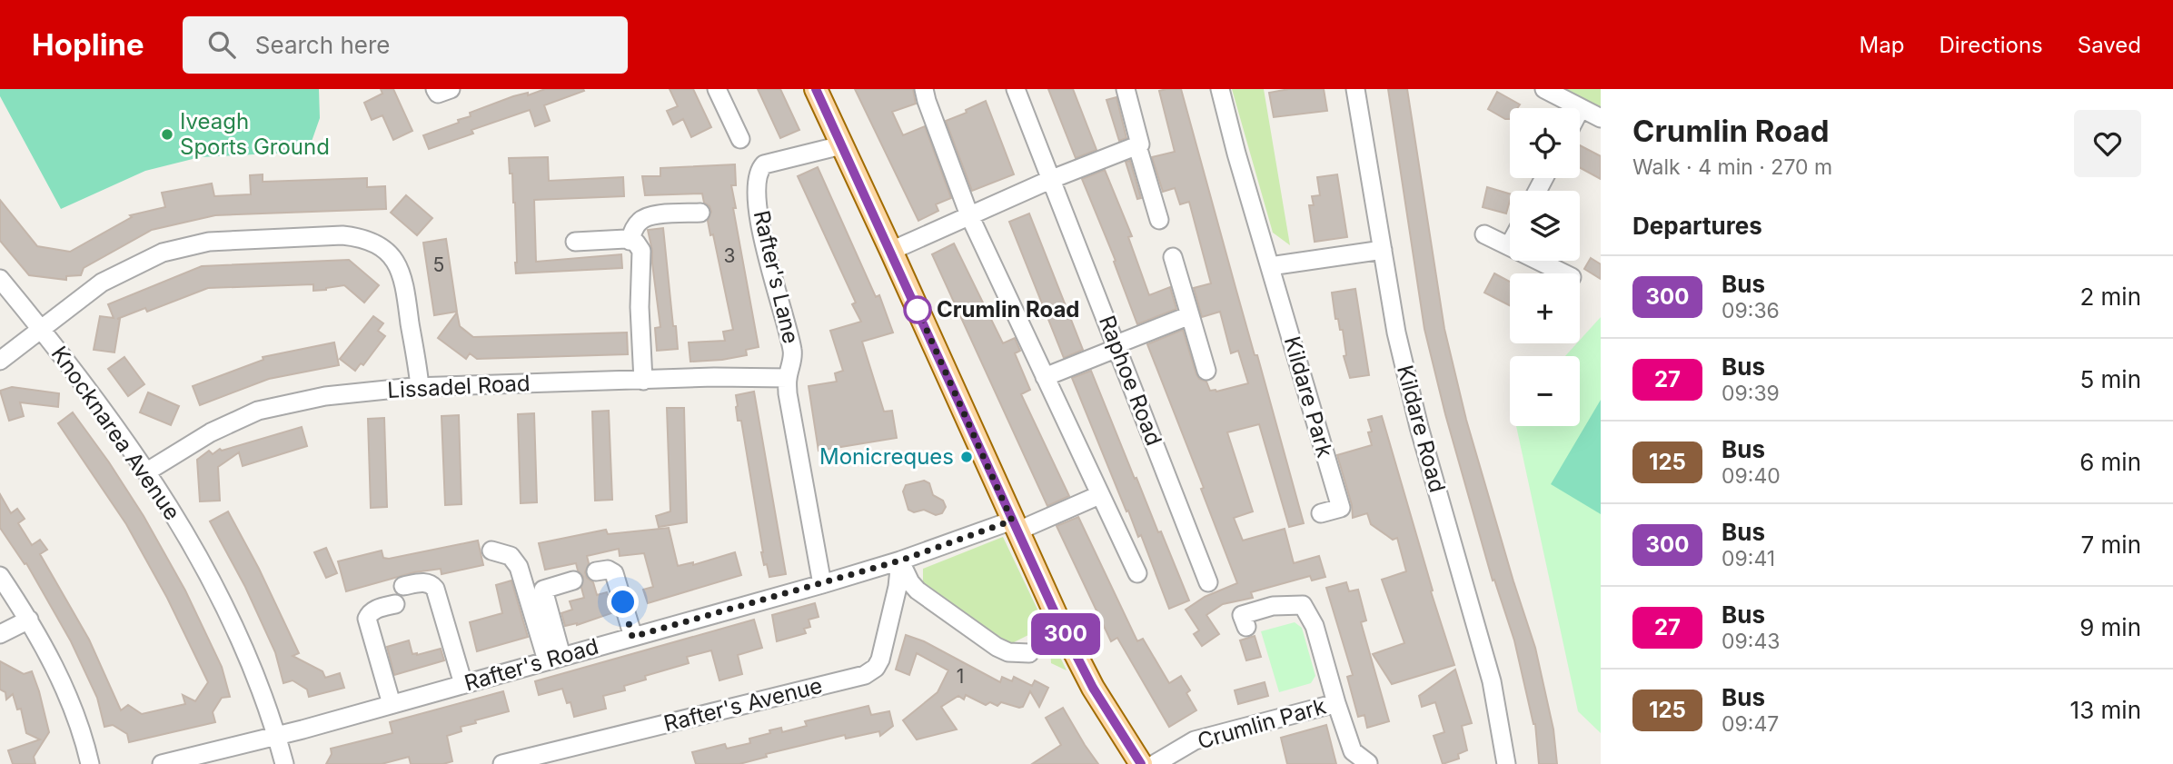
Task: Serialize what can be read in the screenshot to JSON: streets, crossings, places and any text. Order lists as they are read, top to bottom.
{
  "streets": {
    "street": [
      "Rafter's Lane",
      "Raphoe Road",
      "Lissadel Road",
      "Kildare Park",
      "Kildare Road",
      "Knocknarea Avenue",
      "Rafter's Road",
      "Rafter's Avenue",
      "Crumlin Park"
    ]
  },
  "crossings": [
    ["Rafter's Lane", "Lissadel Road"],
    ["Rafter's Lane", "Rafter's Road"],
    ["Lissadel Road", "Knocknarea Avenue"],
    ["Knocknarea Avenue", "Rafter's Road"],
    ["Rafter's Road", "Rafter's Avenue"]
  ],
  "places": ["Iveagh Sports Ground", "Crumlin Road", "Monicreques"],
  "lines": ["bus line 300"],
  "house_numbers": ["3", "5", "1"],
  "page": {
    "header": "Hopline",
    "search": "Search here",
    "nav": ["Map", "Directions", "Saved"],
    "on_map": "300",
    "heading": [
      ["Crumlin Road", "Walk · 4 min · 270 m"],
      "Departures"
    ],
    "map_buttons": ["+", "−"],
    "list": [
      {
        "mark": "300",
        "name": "Bus",
        "note": "09:36",
        "value": "2 min"
      },
      {
        "mark": "27",
        "name": "Bus",
        "note": "09:39",
        "value": "5 min"
      },
      {
        "mark": "125",
        "name": "Bus",
        "note": "09:40",
        "value": "6 min"
      },
      {
        "mark": "300",
        "name": "Bus",
        "note": "09:41",
        "value": "7 min"
      },
      {
        "mark": "27",
        "name": "Bus",
        "note": "09:43",
        "value": "9 min"
      },
      {
        "mark": "125",
        "name": "Bus",
        "note": "09:47",
        "value": "13 min"
      }
    ]
  }
}
